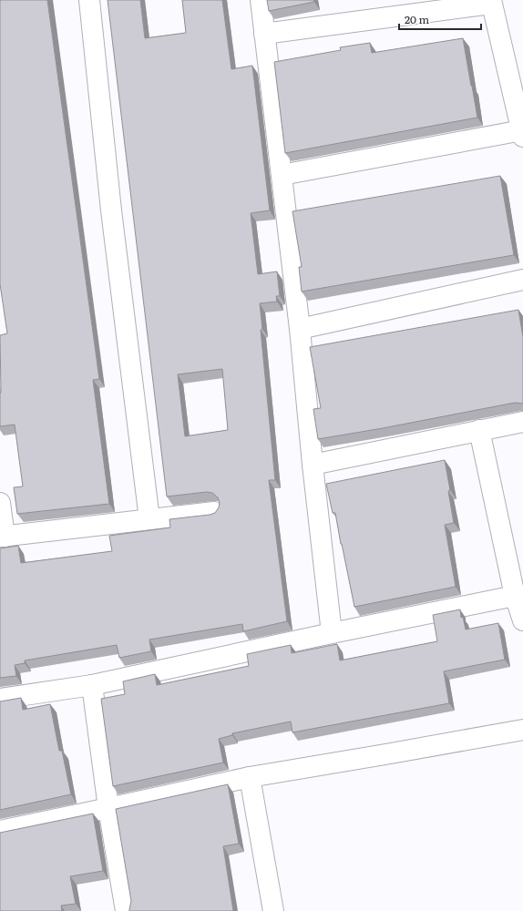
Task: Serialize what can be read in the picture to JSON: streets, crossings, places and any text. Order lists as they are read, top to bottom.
{
  "scale_bar": "20 m"
}
